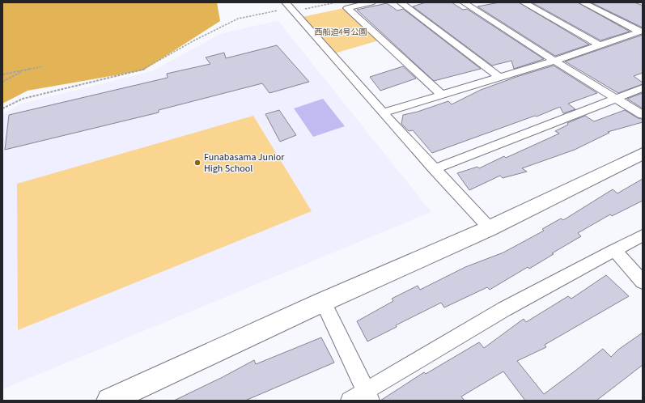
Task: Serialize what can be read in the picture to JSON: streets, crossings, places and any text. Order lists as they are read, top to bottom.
{
  "parks": ["西船迫4号公園"],
  "places": ["Funabasama Junior High School"]
}
